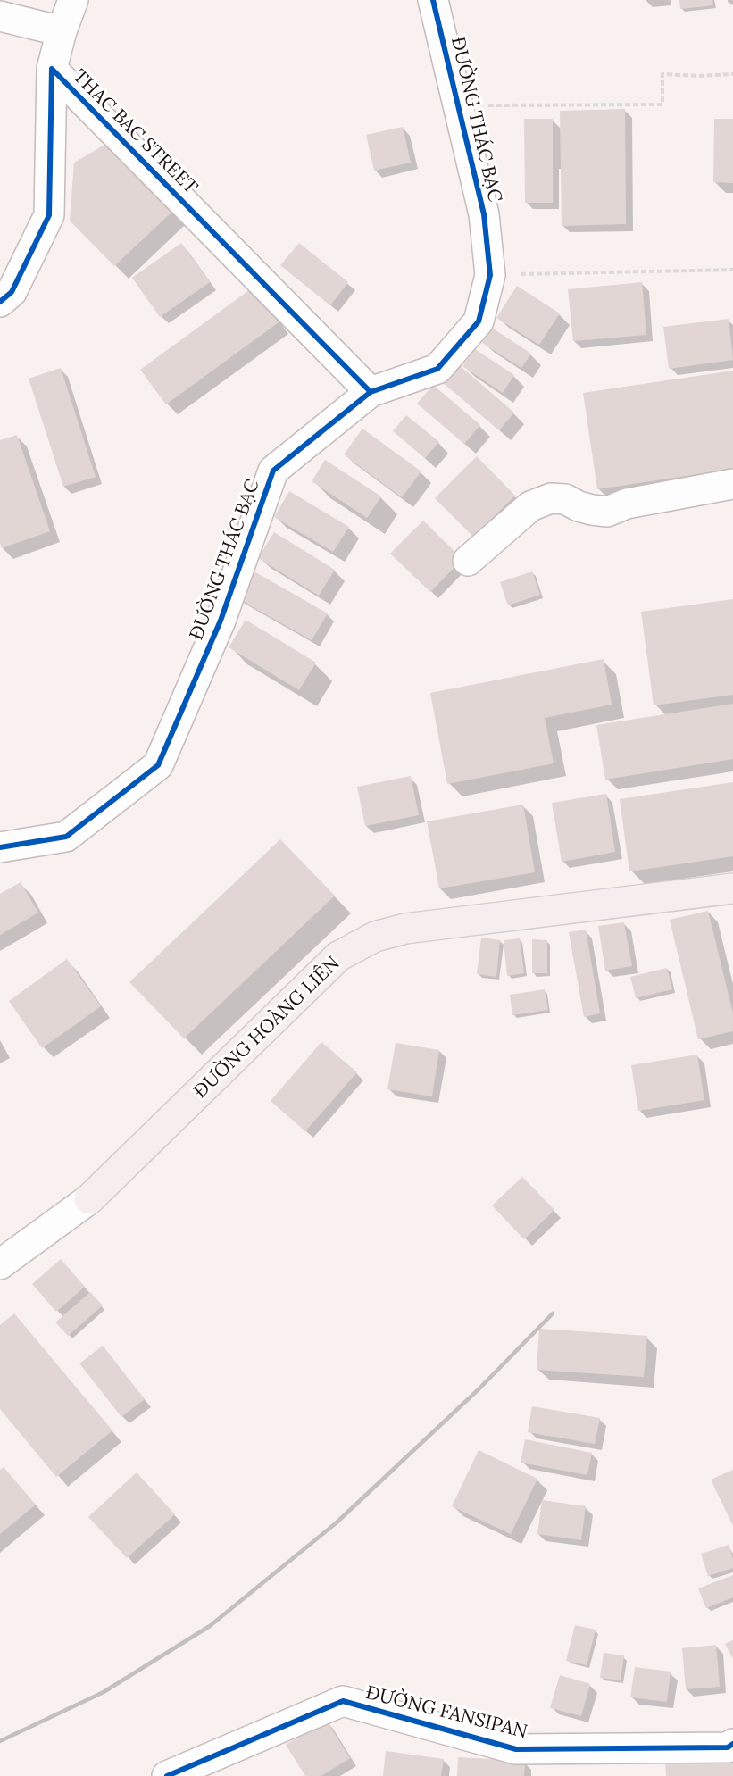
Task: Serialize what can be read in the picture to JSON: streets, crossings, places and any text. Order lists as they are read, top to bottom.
{
  "streets": {
    "main road": ["ĐƯỜNG HOÀNG LIÊN"],
    "street": ["ĐƯỜNG THÁC BẠC", "THAC BAC STREET", "ĐƯỜNG FANSIPAN"]
  },
  "crossings": [
    ["ĐƯỜNG THÁC BẠC", "THAC BAC STREET"]
  ]
}
